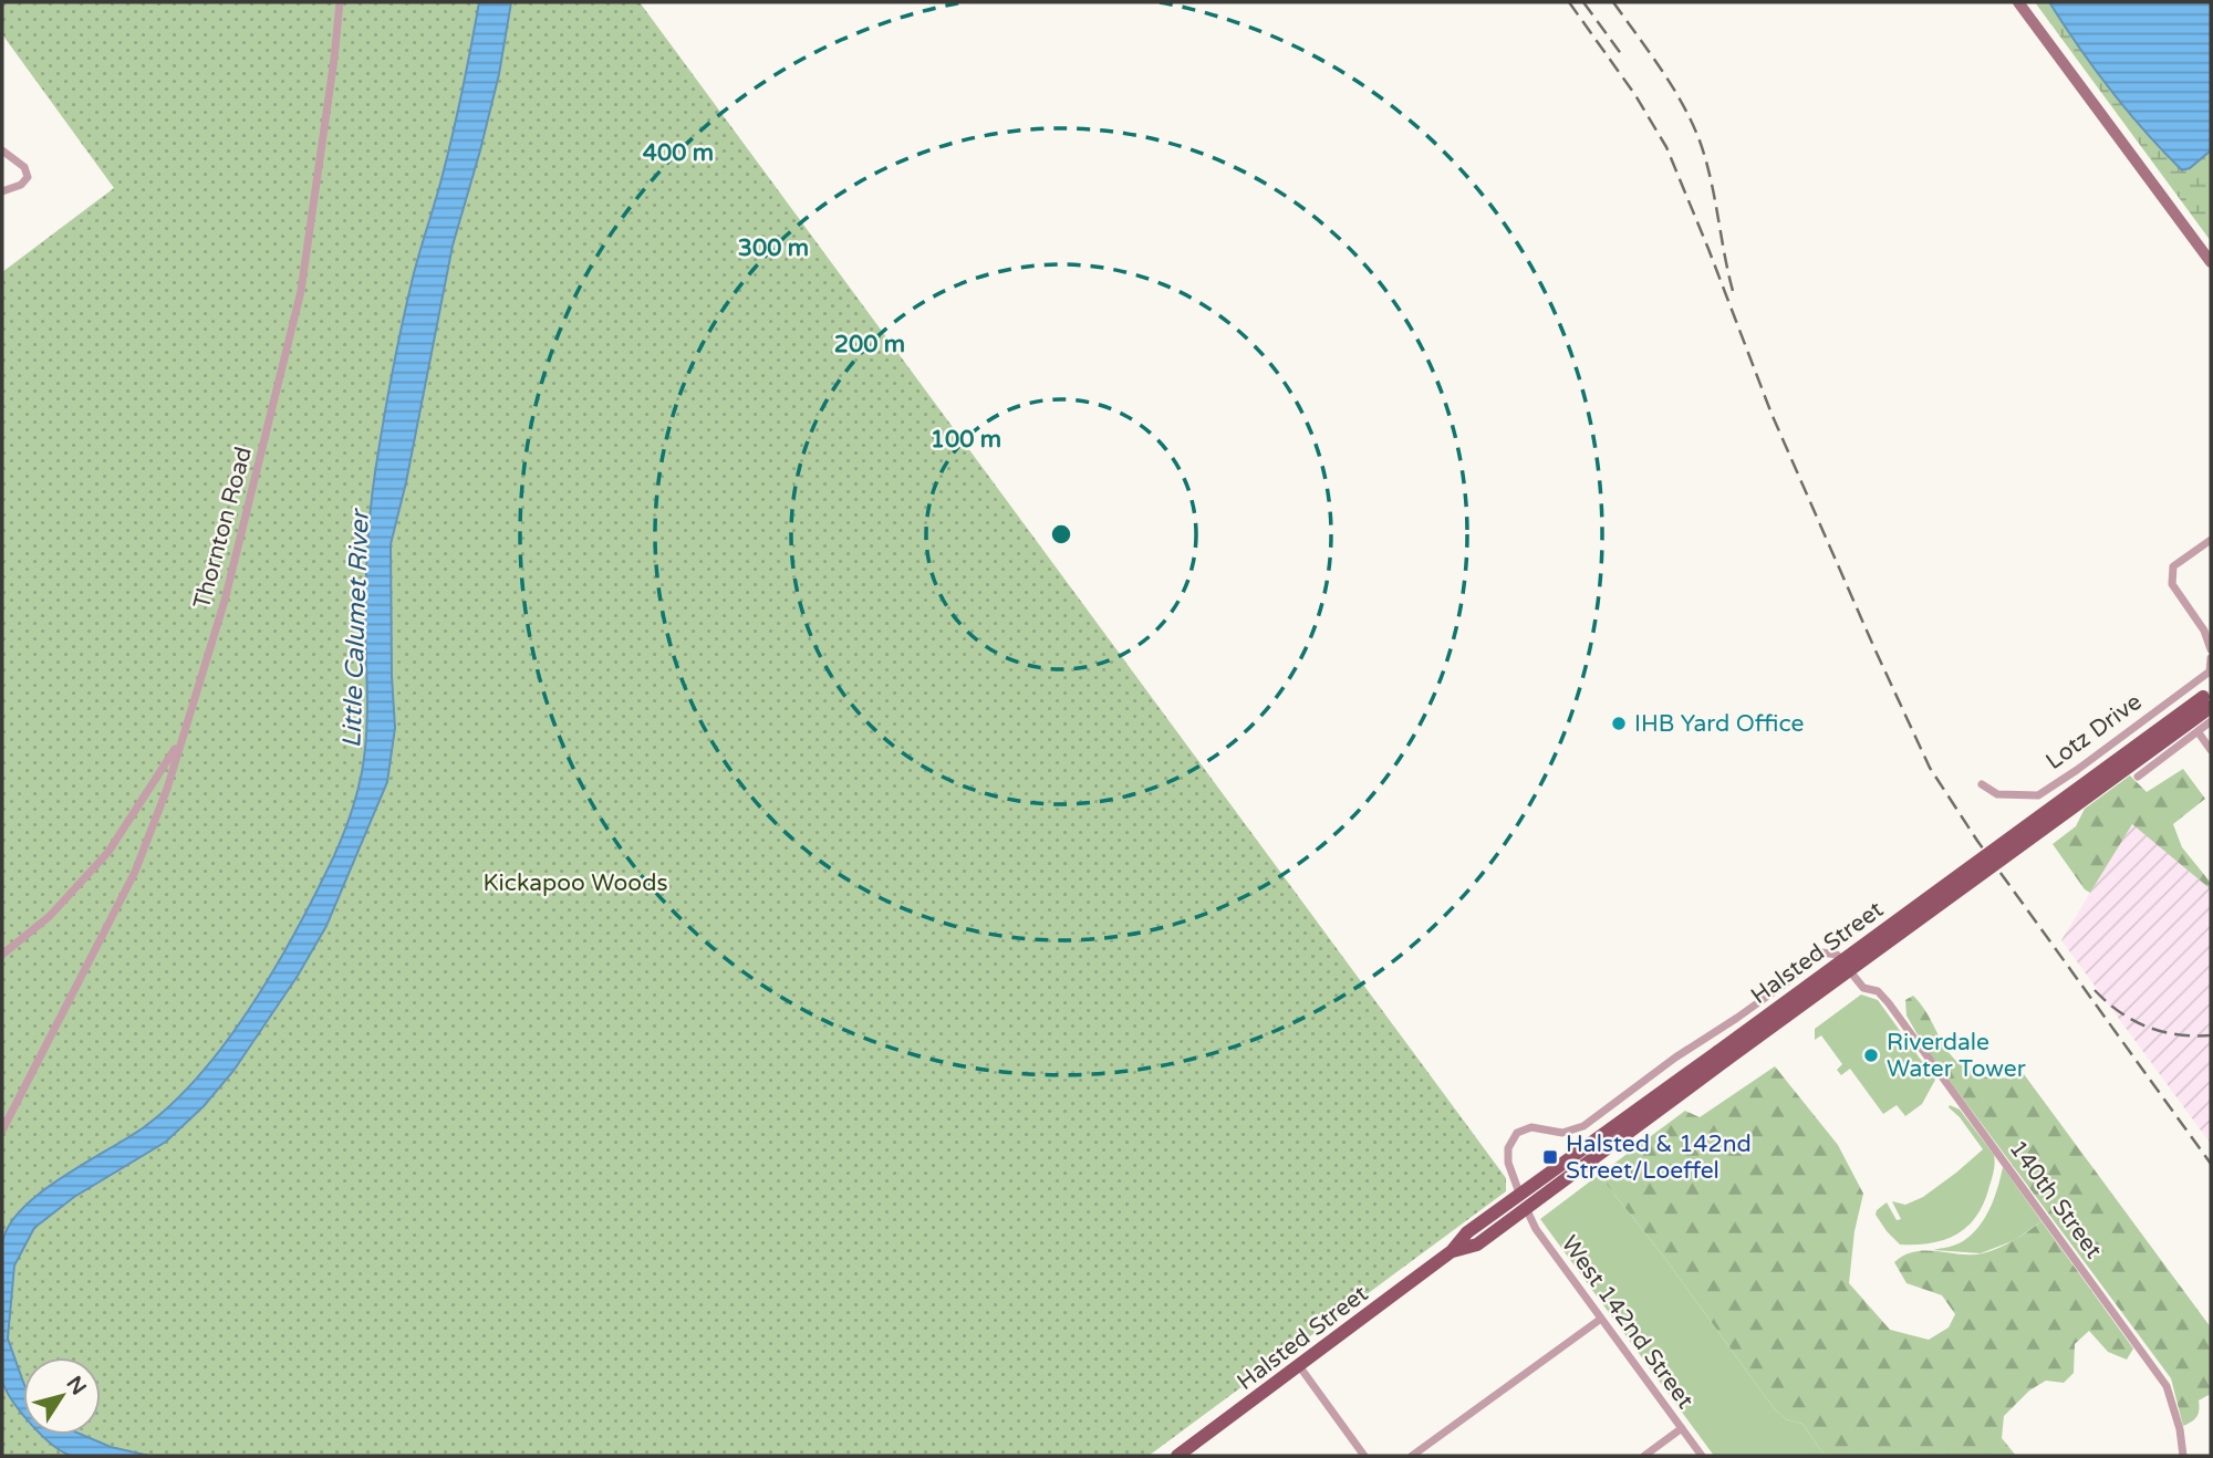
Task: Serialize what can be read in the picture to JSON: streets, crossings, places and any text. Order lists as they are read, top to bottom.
{
  "streets": {
    "main road": ["Halsted Street"],
    "street": [
      "Thornton Road",
      "Lotz Drive",
      "140th Street",
      "West 142nd Street"
    ]
  },
  "crossings": [
    ["Halsted Street", "140th Street"],
    ["Halsted Street", "West 142nd Street"],
    ["140th Street", "West 142nd Street"]
  ],
  "water": ["Little Calumet River"],
  "parks": ["Kickapoo Woods"],
  "places": {
    "other": ["IHB Yard Office", "Riverdale Water Tower"],
    "transit": ["Halsted & 142nd Street/Loeffel"]
  },
  "north": "top right",
  "rings": [
    "400 m",
    "300 m",
    "200 m",
    "100 m"
  ]
}
